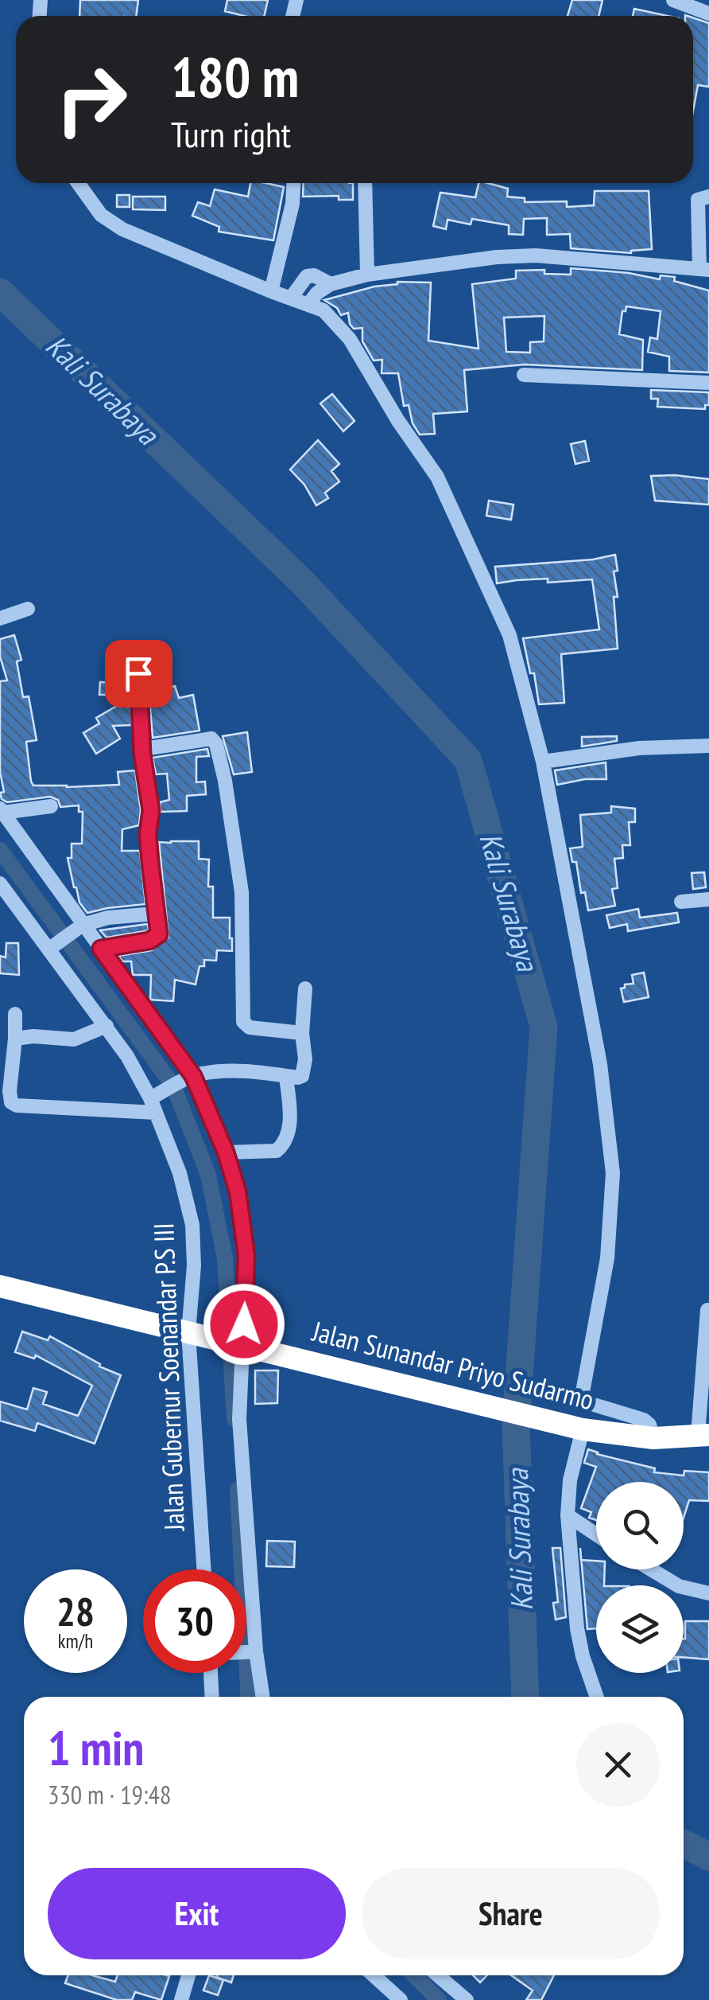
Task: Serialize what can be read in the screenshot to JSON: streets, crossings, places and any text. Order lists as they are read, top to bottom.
{
  "streets": {
    "highway": ["Jalan Sunandar Priyo Sudarmo"],
    "street": ["Jalan Gubernur Soenandar P.S III"]
  },
  "crossings": [
    ["Jalan Sunandar Priyo Sudarmo", "Jalan Gubernur Soenandar P.S III"]
  ],
  "water": ["Kali Surabaya"],
  "page": {
    "turn": ["180 m", "Turn right"],
    "speed": "28 km/h",
    "limit": "30",
    "heading": ["1 min", "330 m · 19:48"],
    "buttons": ["Exit", "Share"]
  }
}
